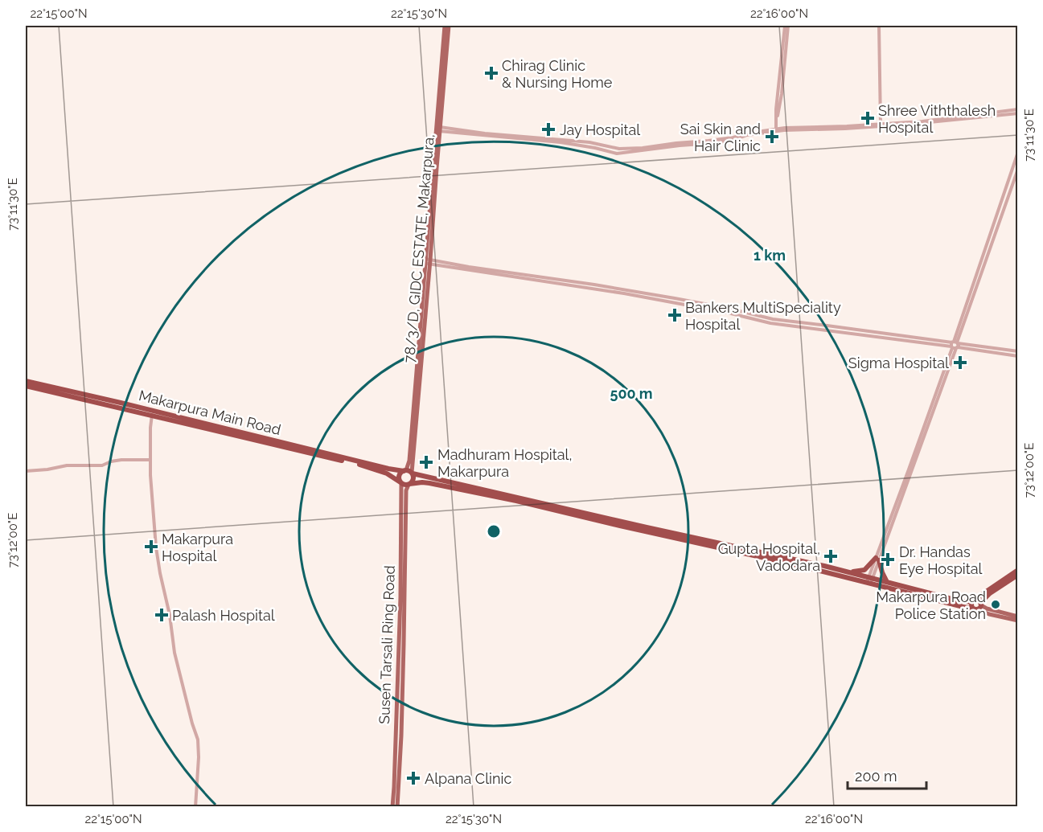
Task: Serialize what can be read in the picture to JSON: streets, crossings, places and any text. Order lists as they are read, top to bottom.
{
  "streets": {
    "highway": ["Makarpura Main Road"],
    "main road": ["78/3/D, GIDC ESTATE, Makarpura,", "Susen Tarsali Ring Road"]
  },
  "crossings": [
    ["78/3/D, GIDC ESTATE, Makarpura,", "Susen Tarsali Ring Road"]
  ],
  "places": {
    "health": [
      "Chirag Clinic & Nursing Home",
      "Shree Viththalesh Hospital",
      "Jay Hospital",
      "Sai Skin and Hair Clinic",
      "Bankers MultiSpeciality Hospital",
      "Sigma Hospital",
      "Madhuram Hospital, Makarpura",
      "Makarpura Hospital",
      "Gupta Hospital, Vadodara",
      "Dr. Handas Eye Hospital",
      "Palash Hospital",
      "Alpana Clinic"
    ],
    "other": ["Makarpura Road Police Station"]
  },
  "scale_bar": "200 m",
  "coordinates": [
    "22°15'00\"N",
    "22°15'30\"N",
    "22°16'00\"N",
    "73°11'30\"E",
    "73°12'00\"E"
  ],
  "rings": ["1 km", "500 m"]
}
